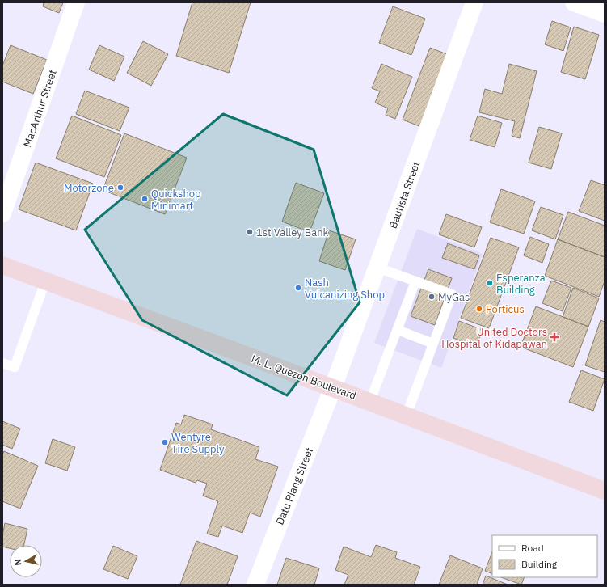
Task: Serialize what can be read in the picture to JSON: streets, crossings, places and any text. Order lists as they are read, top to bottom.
{
  "streets": {
    "highway": ["M. L. Quezon Boulevard"],
    "street": ["MacArthur Street", "Bautista Street", "Datu Piang Street"]
  },
  "crossings": [
    ["Bautista Street", "M. L. Quezon Boulevard"],
    ["Bautista Street", "Datu Piang Street"],
    ["M. L. Quezon Boulevard", "Datu Piang Street"]
  ],
  "places": {
    "other": [
      "Motorzone",
      "Quickshop Minimart",
      "1st Valley Bank",
      "Esperanza Building",
      "Nash Vulcanizing Shop",
      "MyGas",
      "Porticus",
      "Wentyre Tire Supply"
    ],
    "health": ["United Doctors Hospital of Kidapawan"]
  },
  "legend": ["Road", "Building"],
  "north": "left"
}
